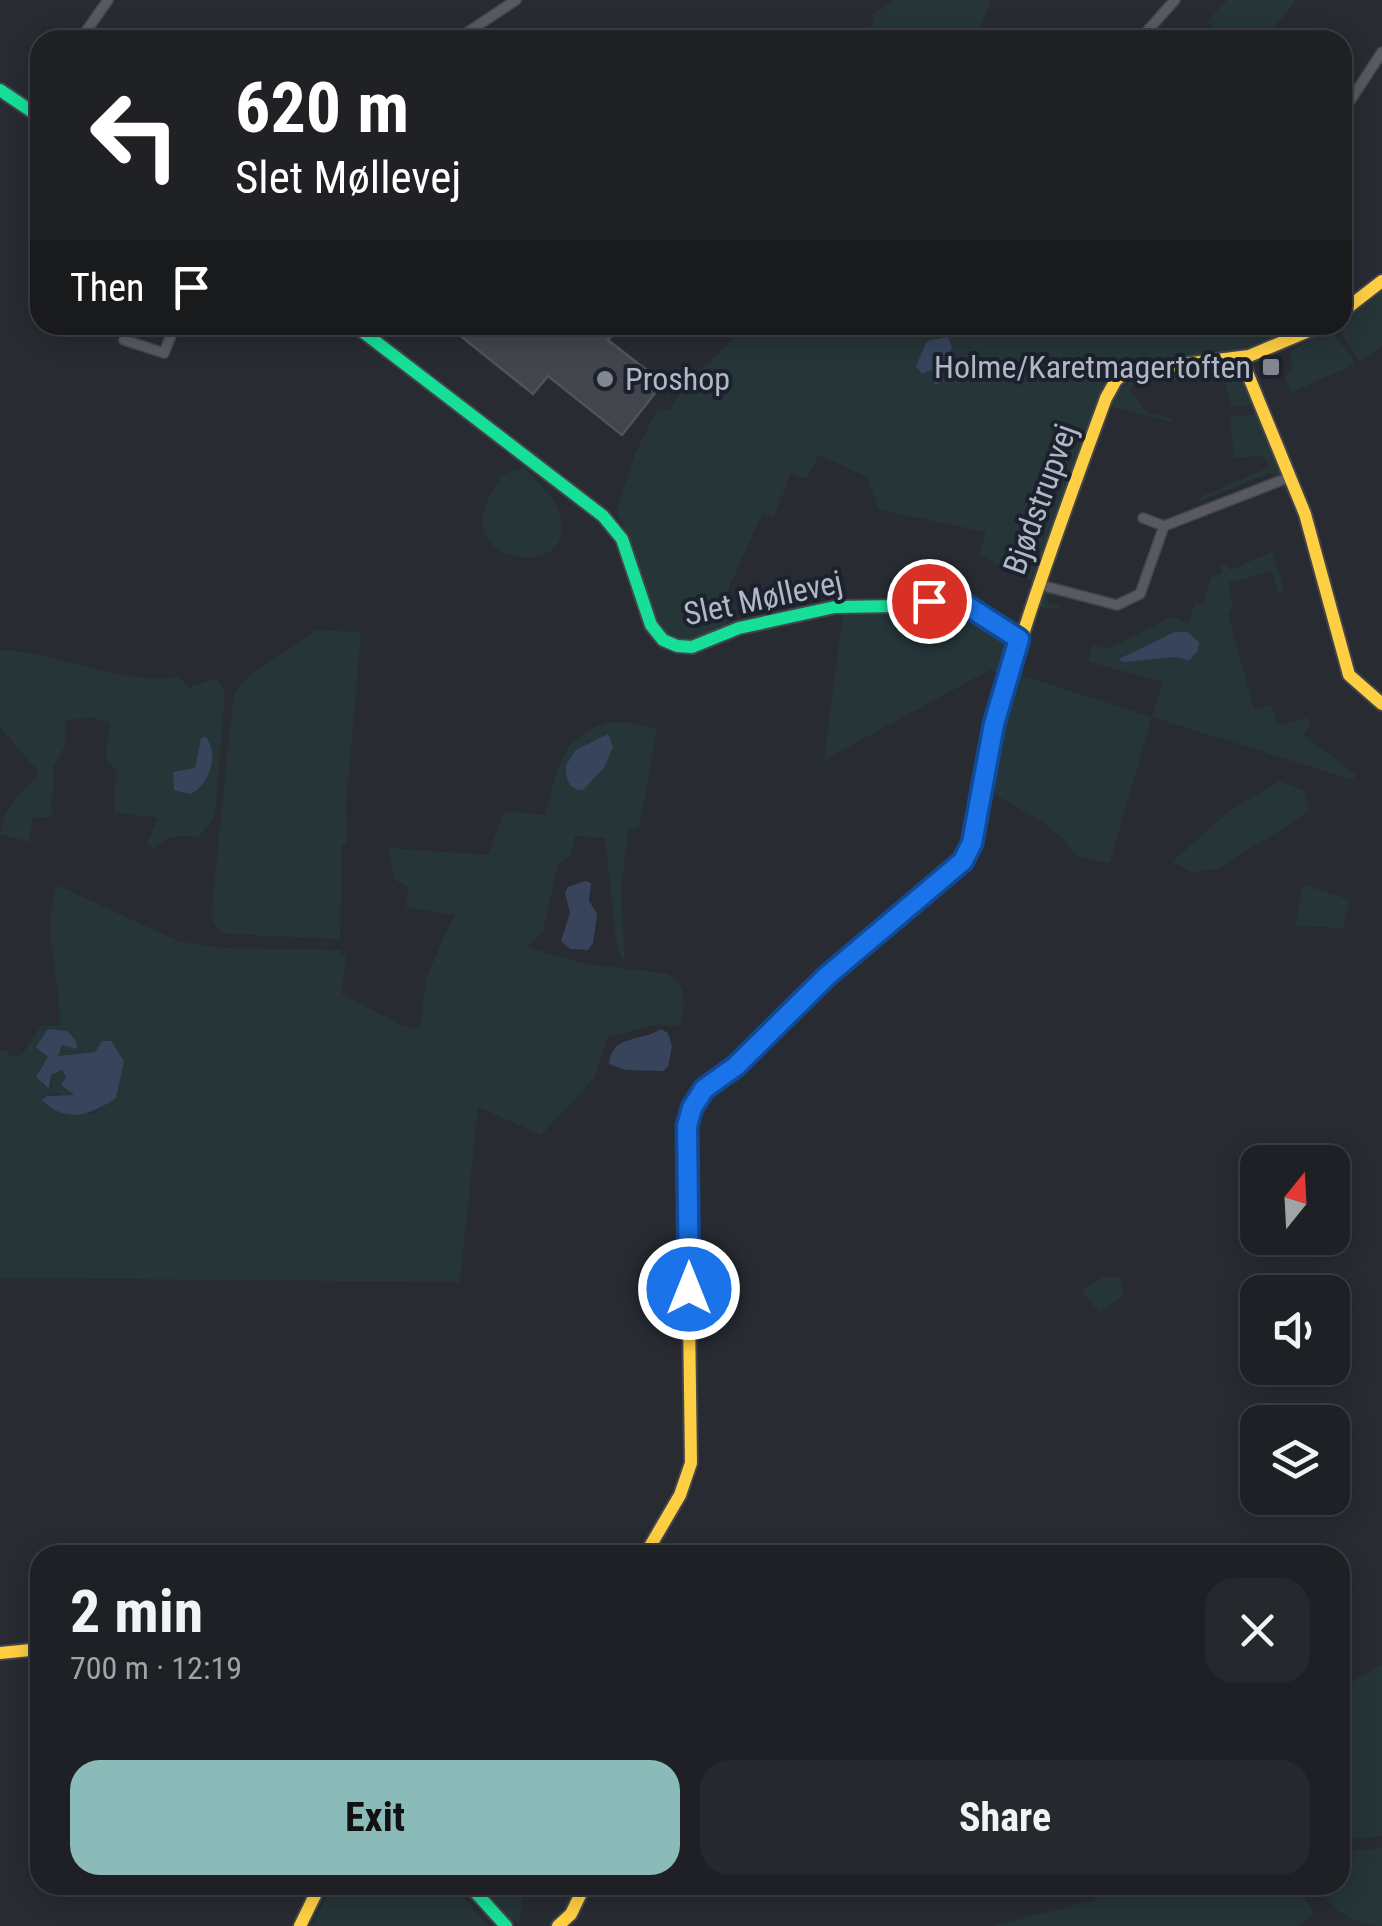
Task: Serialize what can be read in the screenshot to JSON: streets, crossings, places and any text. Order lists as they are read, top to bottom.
{
  "streets": {
    "street": ["Bjødstrupvej", "Slet Møllevej"]
  },
  "crossings": [
    ["Bjødstrupvej", "Slet Møllevej"]
  ],
  "places": {
    "transit": ["Holme/Karetmagertoften"],
    "other": ["Proshop"]
  },
  "north": "top",
  "page": {
    "turn": ["620 m", "Slet Møllevej"],
    "then": "Then",
    "heading": ["2 min", "700 m · 12:19"],
    "buttons": ["Exit", "Share"]
  }
}
